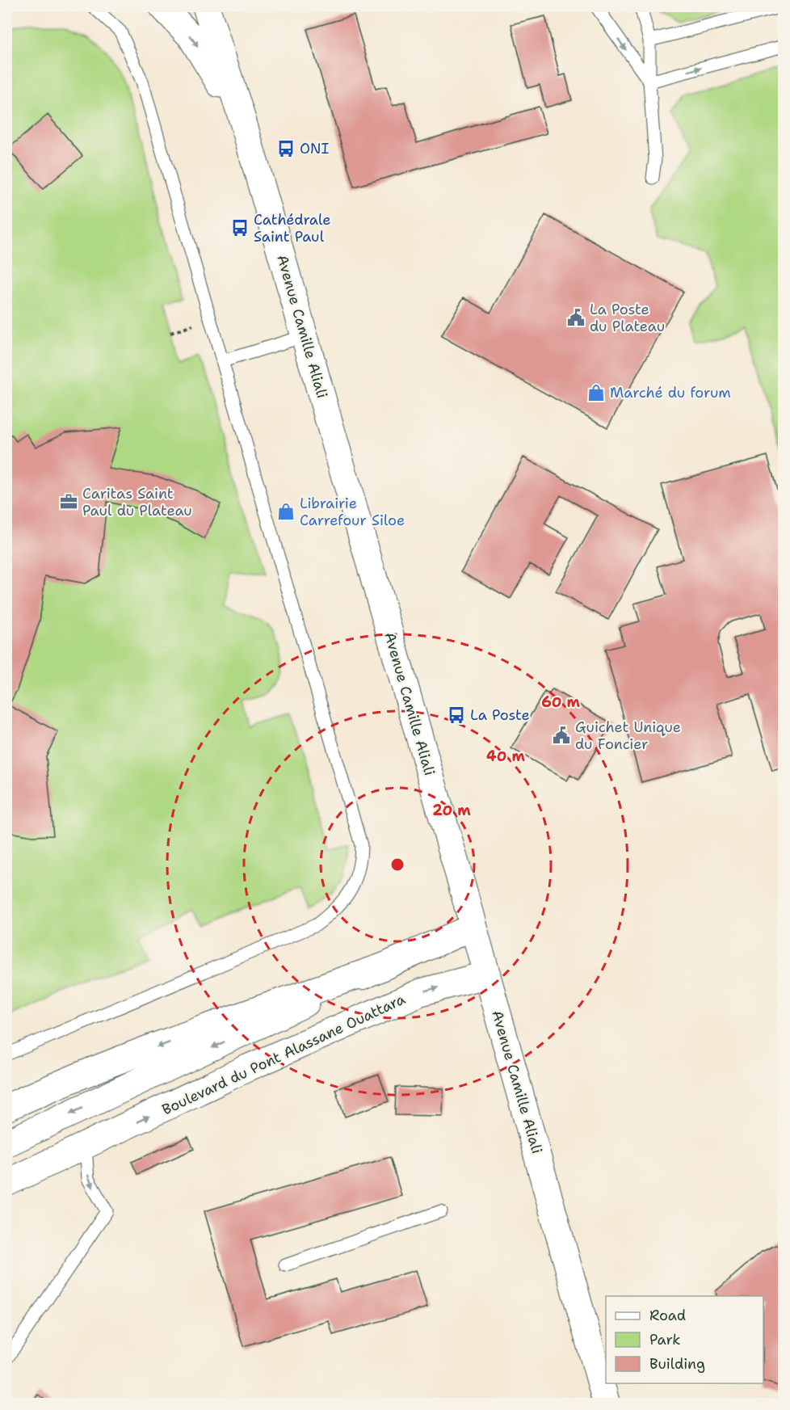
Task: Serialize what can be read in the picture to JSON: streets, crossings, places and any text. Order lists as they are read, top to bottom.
{
  "streets": {
    "main road": ["Avenue Camille Aliali", "Boulevard du Pont Alassane Ouattara"]
  },
  "crossings": [
    ["Avenue Camille Aliali", "Boulevard du Pont Alassane Ouattara"]
  ],
  "places": {
    "bus stop": ["ONI", "Cathédrale Saint Paul", "La Poste"],
    "public building": ["La Poste du Plateau", "Guichet Unique du Foncier"],
    "shop": ["Marché du forum", "Librairie Carrefour Siloe"],
    "office": ["Caritas Saint Paul du Plateau"]
  },
  "legend": ["Road", "Park", "Building"],
  "rings": ["60 m", "40 m", "20 m"]
}
